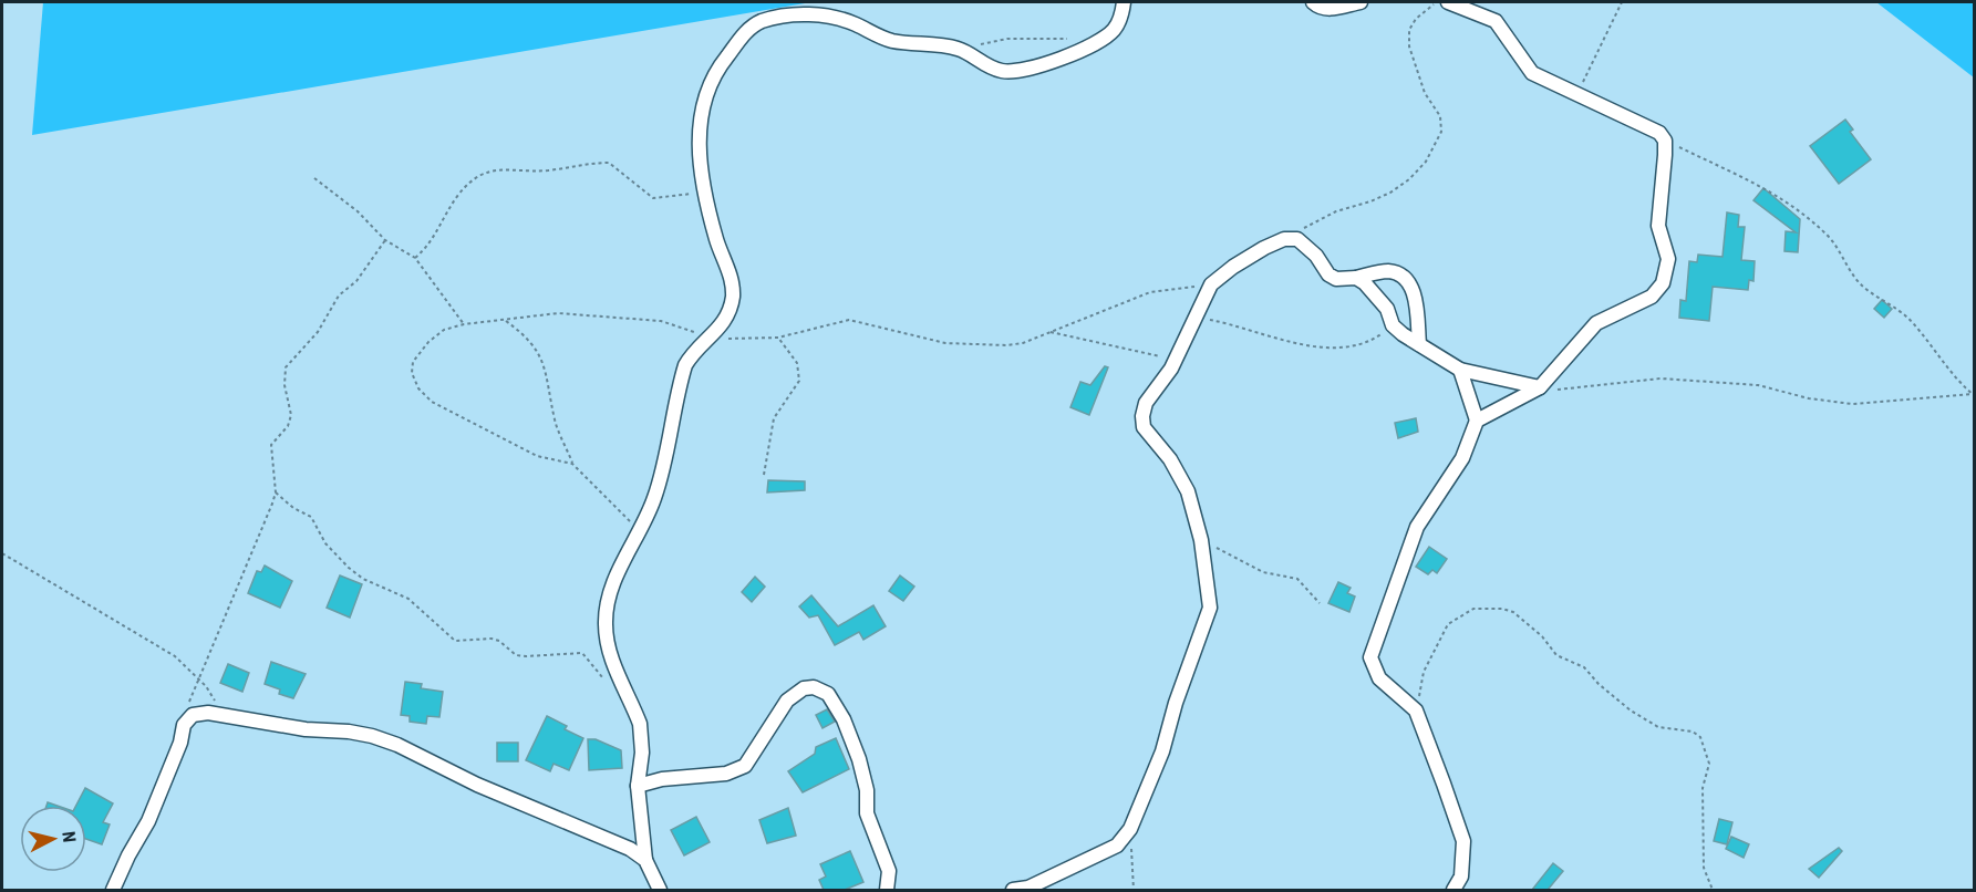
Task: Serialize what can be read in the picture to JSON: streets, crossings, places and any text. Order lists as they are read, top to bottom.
{
  "north": "right"
}
